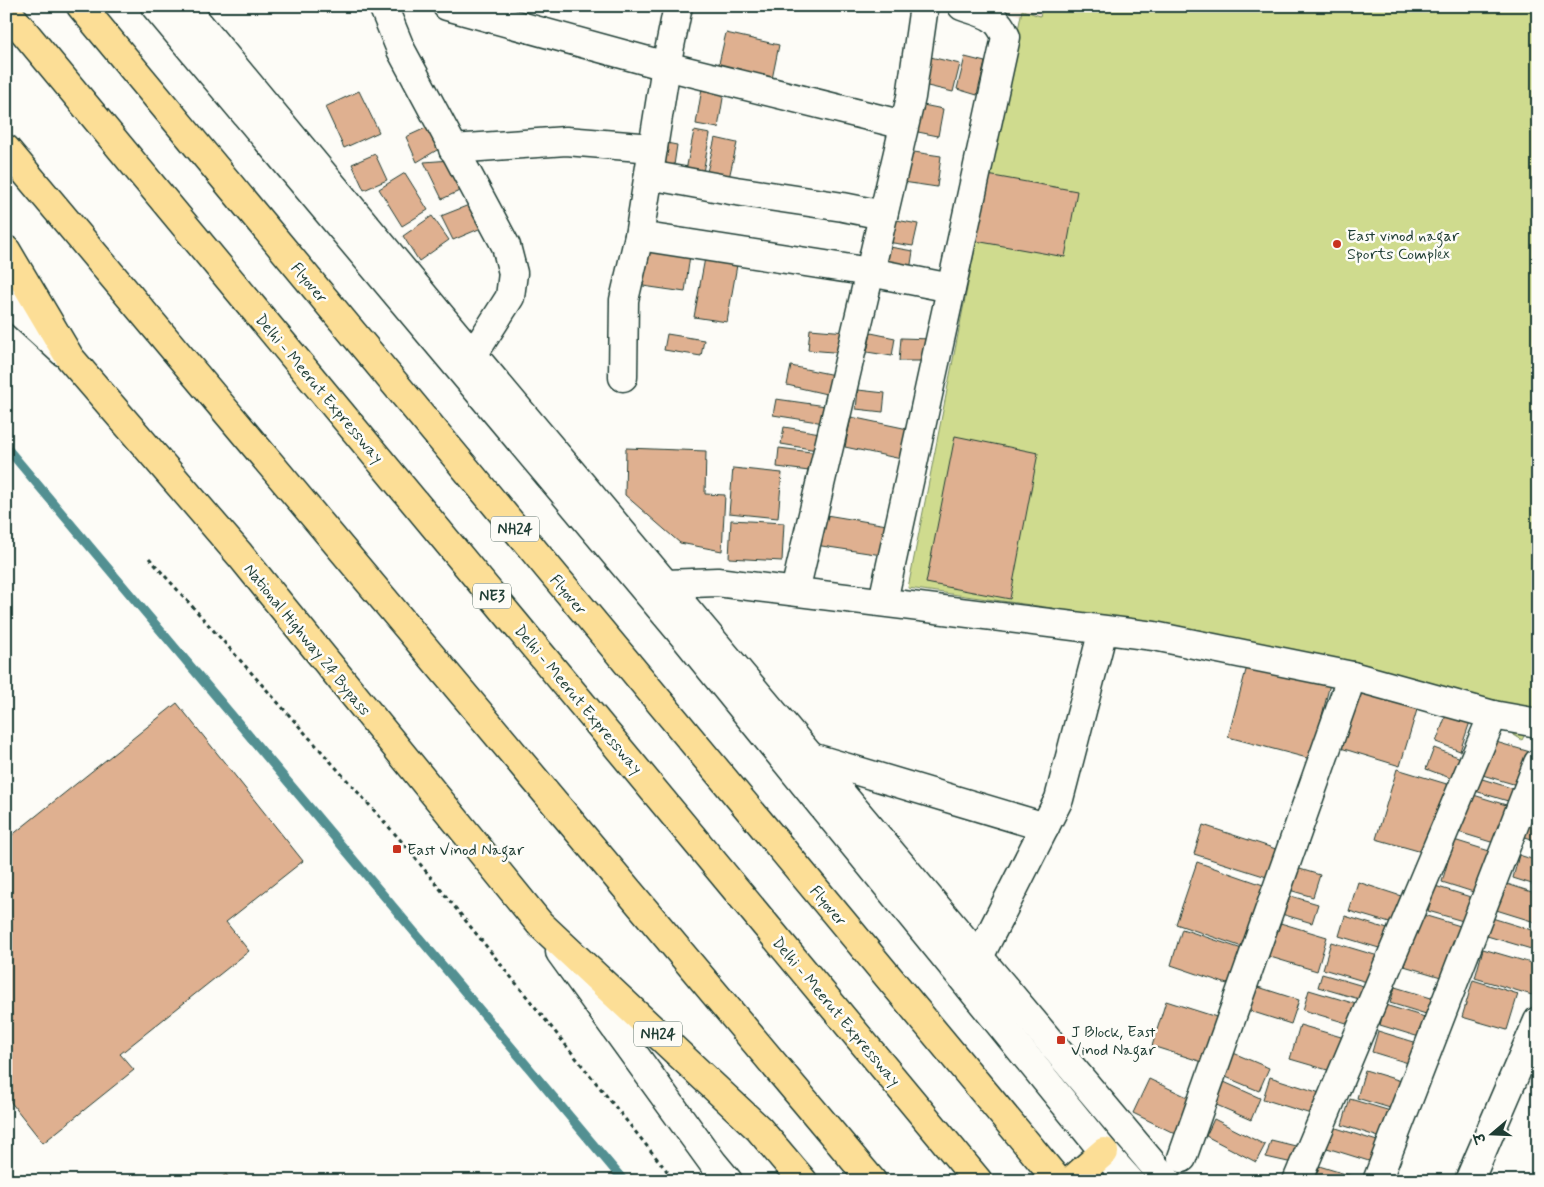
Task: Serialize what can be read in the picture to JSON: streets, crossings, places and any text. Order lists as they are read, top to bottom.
{
  "streets": {
    "highway": [
      "Flyover",
      "Delhi - Meerut Expressway",
      "NH24",
      "NE3",
      "National Highway 24 Bypass"
    ]
  },
  "crossings": [
    ["NH24", "National Highway 24 Bypass"]
  ],
  "places": {
    "other": ["East vinod nagar Sports Complex"],
    "transit": ["East Vinod Nagar", "J Block, East Vinod Nagar"]
  },
  "north": "left"
}
